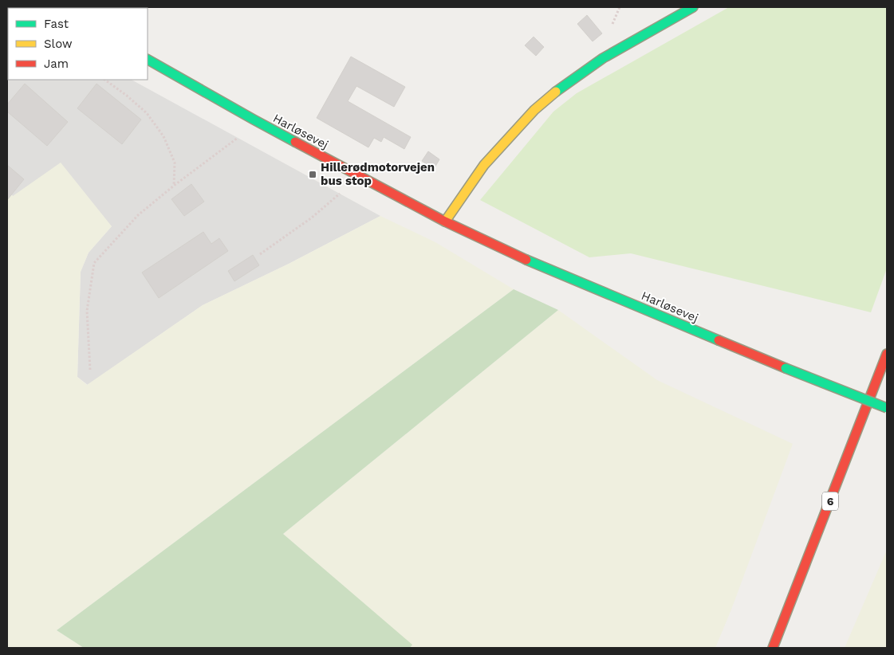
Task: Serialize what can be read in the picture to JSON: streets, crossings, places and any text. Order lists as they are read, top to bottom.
{
  "streets": {
    "main road": ["Harløsevej", "6"]
  },
  "places": {
    "transit": ["Hillerødmotorvejen bus stop"]
  },
  "legend": ["Fast", "Slow", "Jam"]
}
